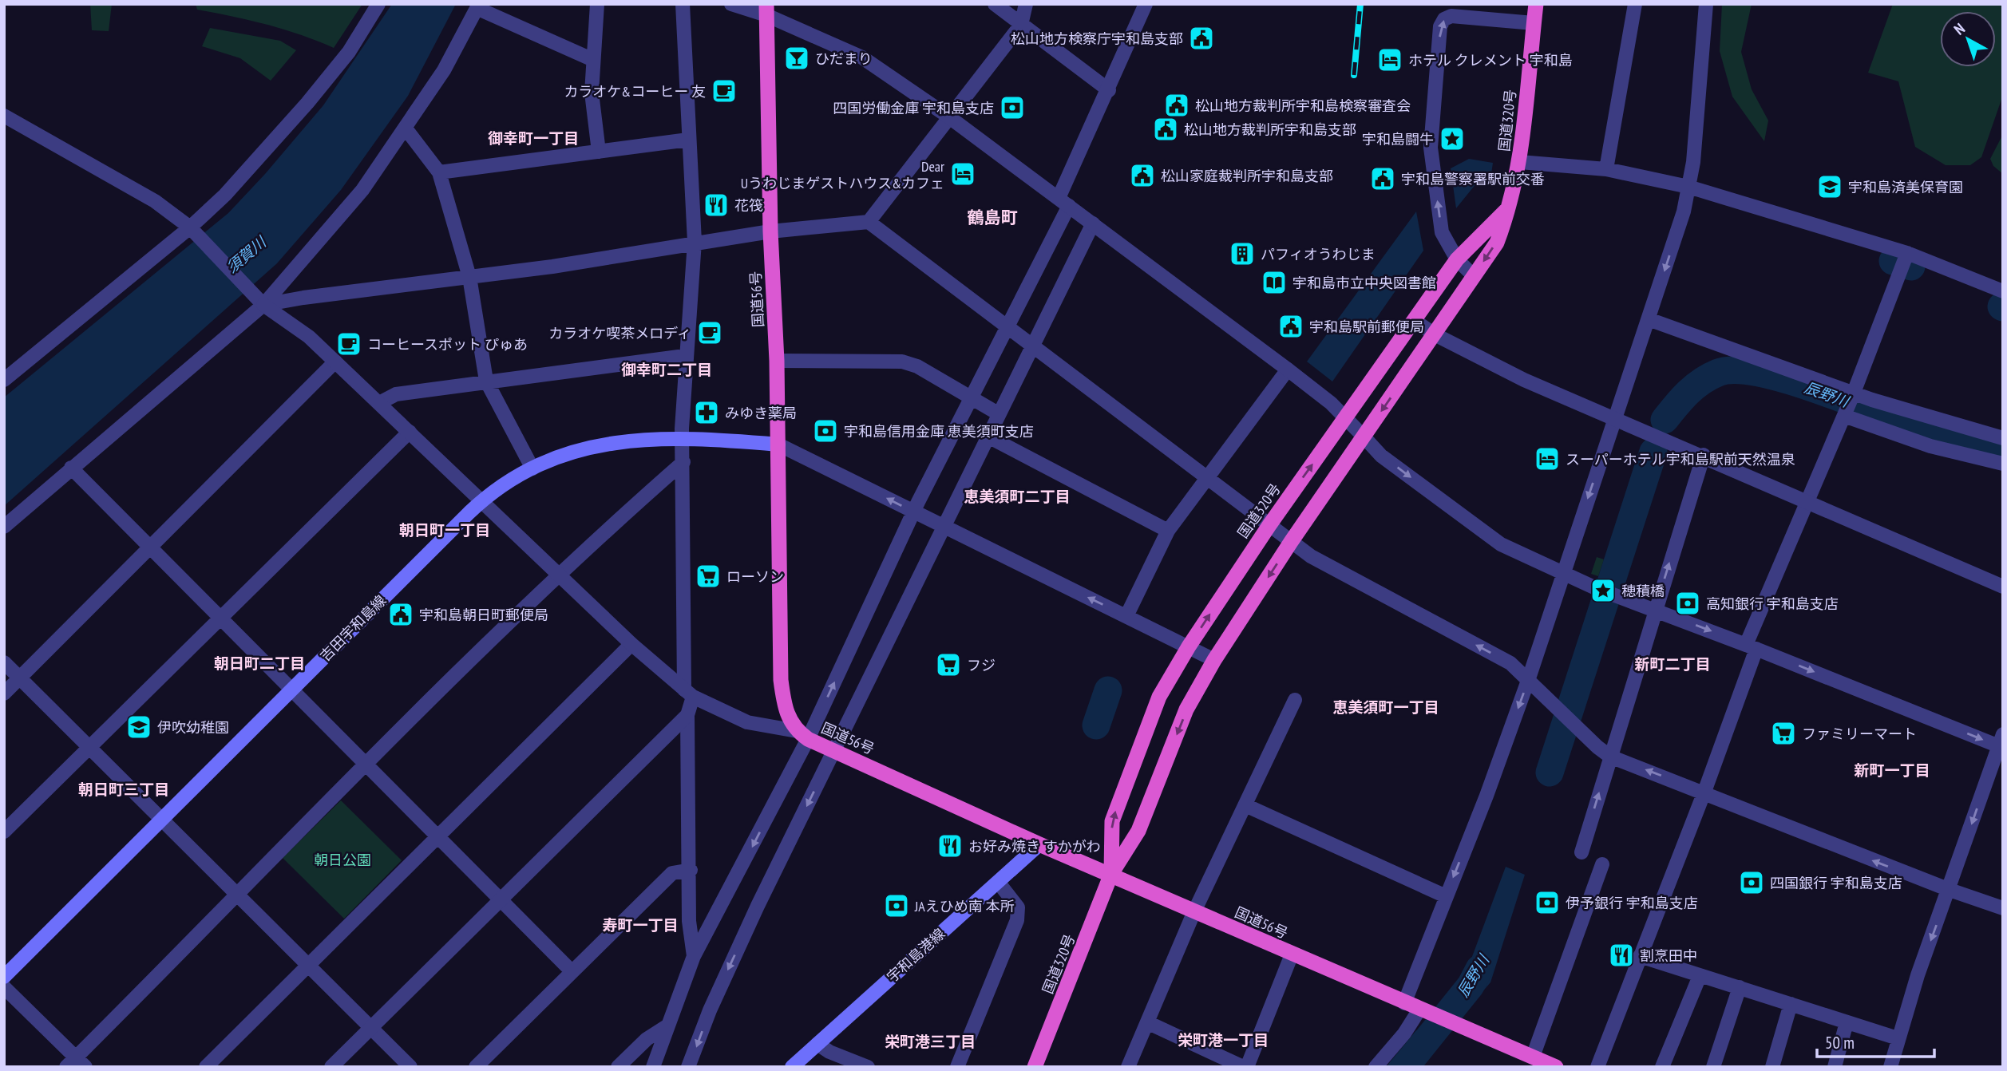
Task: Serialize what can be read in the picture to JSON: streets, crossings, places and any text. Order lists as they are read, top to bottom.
{
  "streets": {
    "highway": ["国道320号", "国道56号"],
    "main road": ["吉田宇和島線", "宇和島港線"]
  },
  "crossings": [
    ["国道320号", "国道56号"],
    ["国道56号", "吉田宇和島線"],
    ["国道56号", "宇和島港線"]
  ],
  "districts": [
    "御幸町一丁目",
    "鶴島町",
    "御幸町二丁目",
    "恵美須町二丁目",
    "朝日町一丁目",
    "朝日町二丁目",
    "新町二丁目",
    "恵美須町一丁目",
    "新町一丁目",
    "朝日町三丁目",
    "寿町一丁目",
    "栄町港一丁目",
    "栄町港三丁目"
  ],
  "water": ["須賀川", "辰野川"],
  "parks": ["朝日公園"],
  "places": {
    "public building": [
      "松山地方検察庁宇和島支部",
      "松山地方裁判所宇和島検察審査会",
      "松山地方裁判所宇和島支部",
      "松山家庭裁判所宇和島支部",
      "宇和島警察署駅前交番",
      "宇和島駅前郵便局",
      "宇和島朝日町郵便局"
    ],
    "bar": ["ひだまり"],
    "hotel": ["ホテル クレメント 宇和島", "Dear Uうわじまゲストハウス&カフェ", "スーパーホテル宇和島駅前天然温泉"],
    "cafe": ["カラオケ&コーヒー 友", "カラオケ喫茶メロディ", "コーヒースポット ぴゅあ"],
    "bank": [
      "四国労働金庫 宇和島支店",
      "宇和島信用金庫 恵美須町支店",
      "高知銀行 宇和島支店",
      "四国銀行 宇和島支店",
      "伊予銀行 宇和島支店",
      "JAえひめ南 本所"
    ],
    "place": ["宇和島闘牛", "穂積橋"],
    "school or university": ["宇和島済美保育園", "伊吹幼稚園"],
    "restaurant": ["花筏", "お好み焼き すかがわ", "割烹田中"],
    "building": ["パフィオうわじま"],
    "library": ["宇和島市立中央図書館"],
    "pharmacy": ["みゆき薬局"],
    "supermarket": ["ローソン", "フジ", "ファミリーマート"]
  },
  "scale_bar": "50 m",
  "north": "top left"
}
